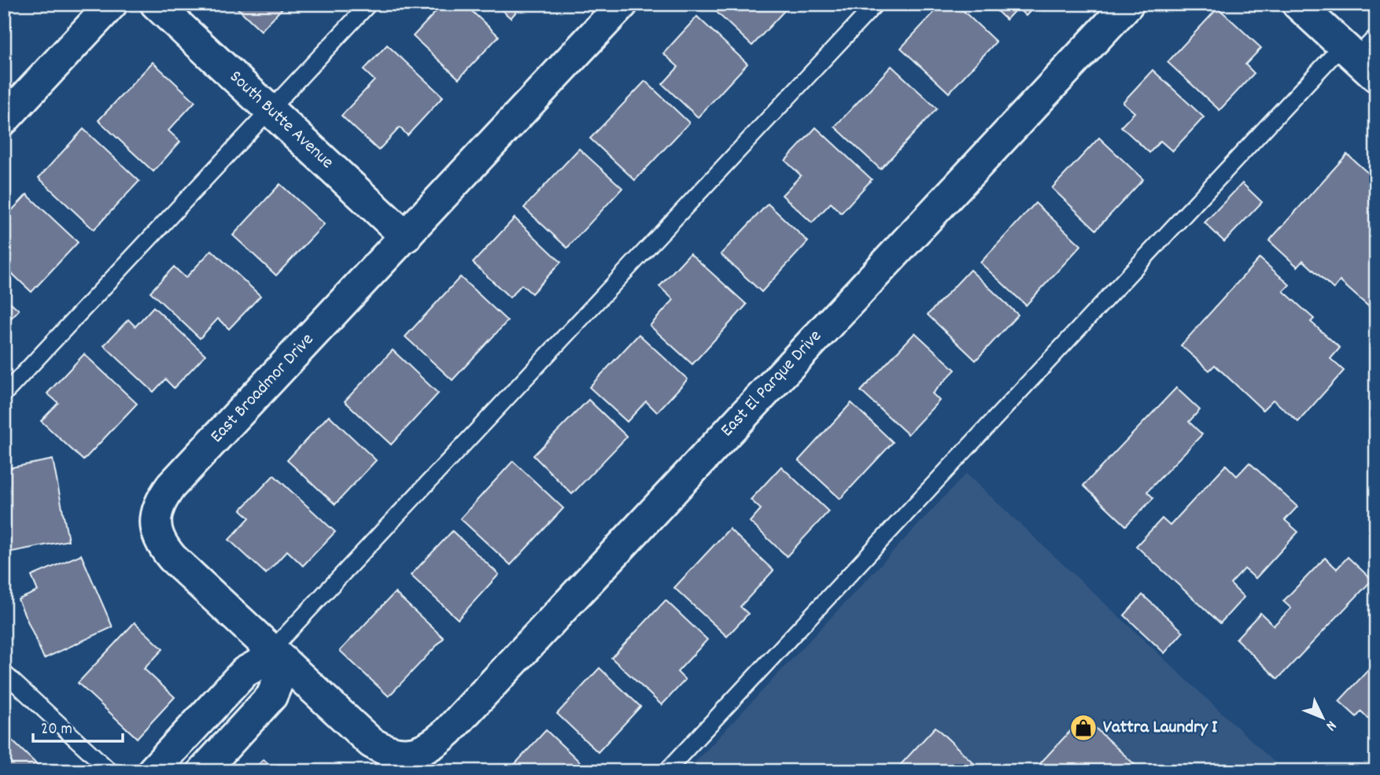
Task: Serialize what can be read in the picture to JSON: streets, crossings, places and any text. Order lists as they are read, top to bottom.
{
  "streets": {
    "street": ["South Butte Avenue", "East El Parque Drive", "East Broadmor Drive"]
  },
  "crossings": [
    ["South Butte Avenue", "East Broadmor Drive"],
    ["East El Parque Drive", "East Broadmor Drive"]
  ],
  "places": {
    "shop": ["Vattra Laundry I"]
  },
  "scale_bar": "20 m",
  "north": "bottom right"
}
